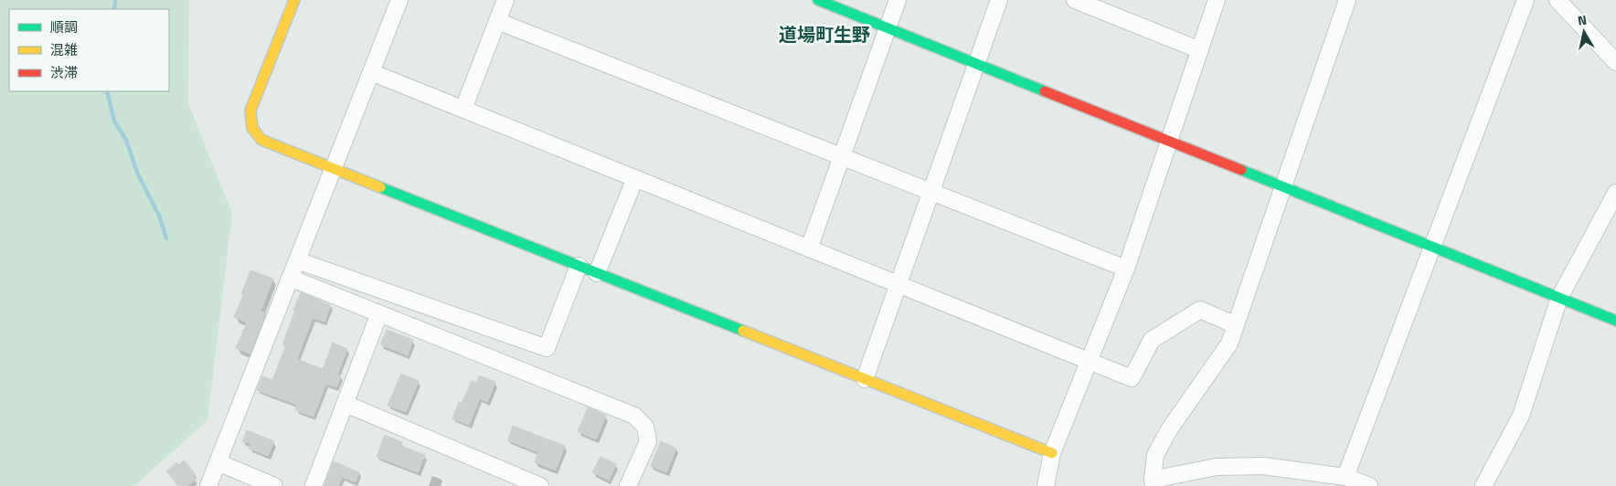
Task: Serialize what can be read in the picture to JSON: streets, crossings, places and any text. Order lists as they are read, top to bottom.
{
  "districts": ["道場町生野"],
  "legend": ["順調", "混雑", "渋滞"],
  "north": "top"
}
